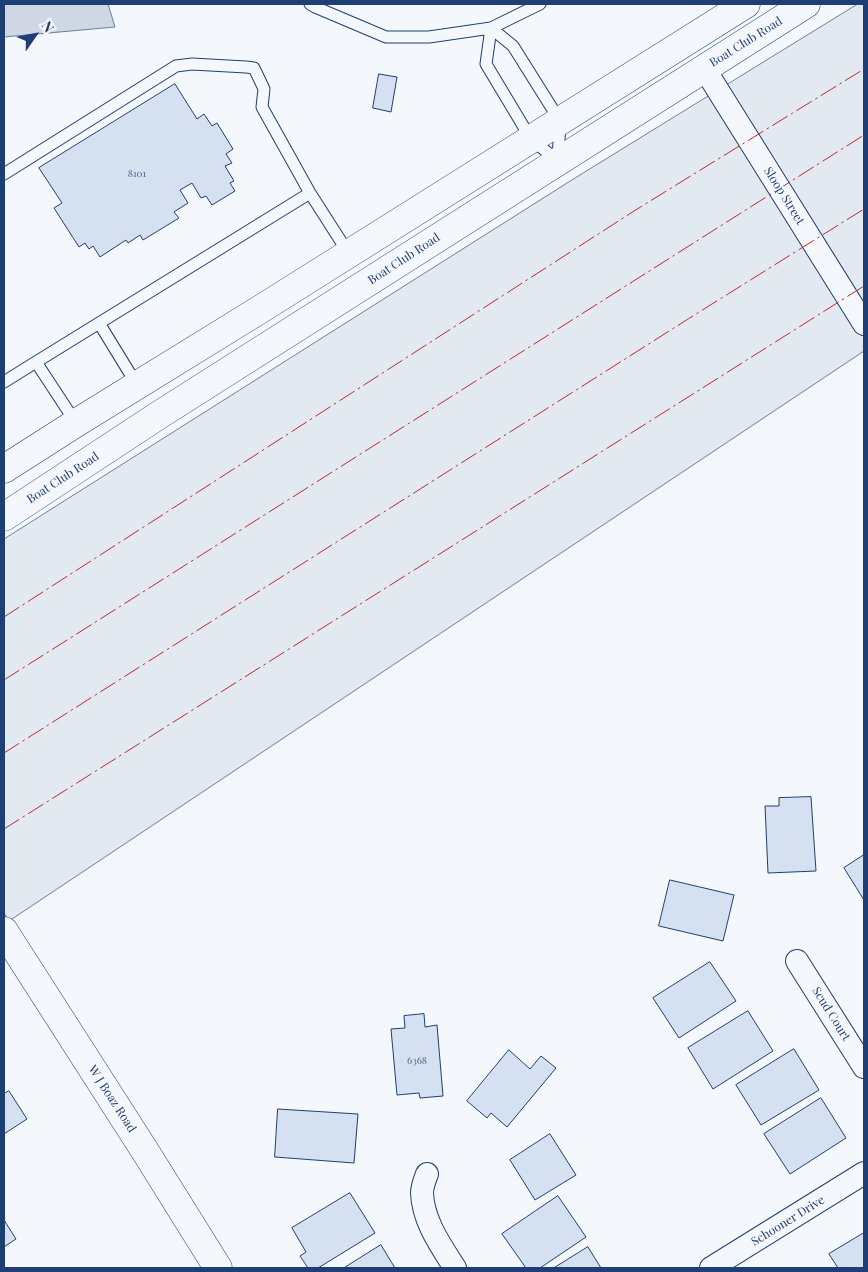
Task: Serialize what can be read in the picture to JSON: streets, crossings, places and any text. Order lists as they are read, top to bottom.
{
  "streets": {
    "main road": ["Boat Club Road", "W J Boaz Road"],
    "street": ["Sloop Street", "Scud Court", "Schooner Drive"]
  },
  "crossings": [
    ["Boat Club Road", "Sloop Street"]
  ],
  "house_numbers": ["8101", "6368"],
  "north": "top right"
}
